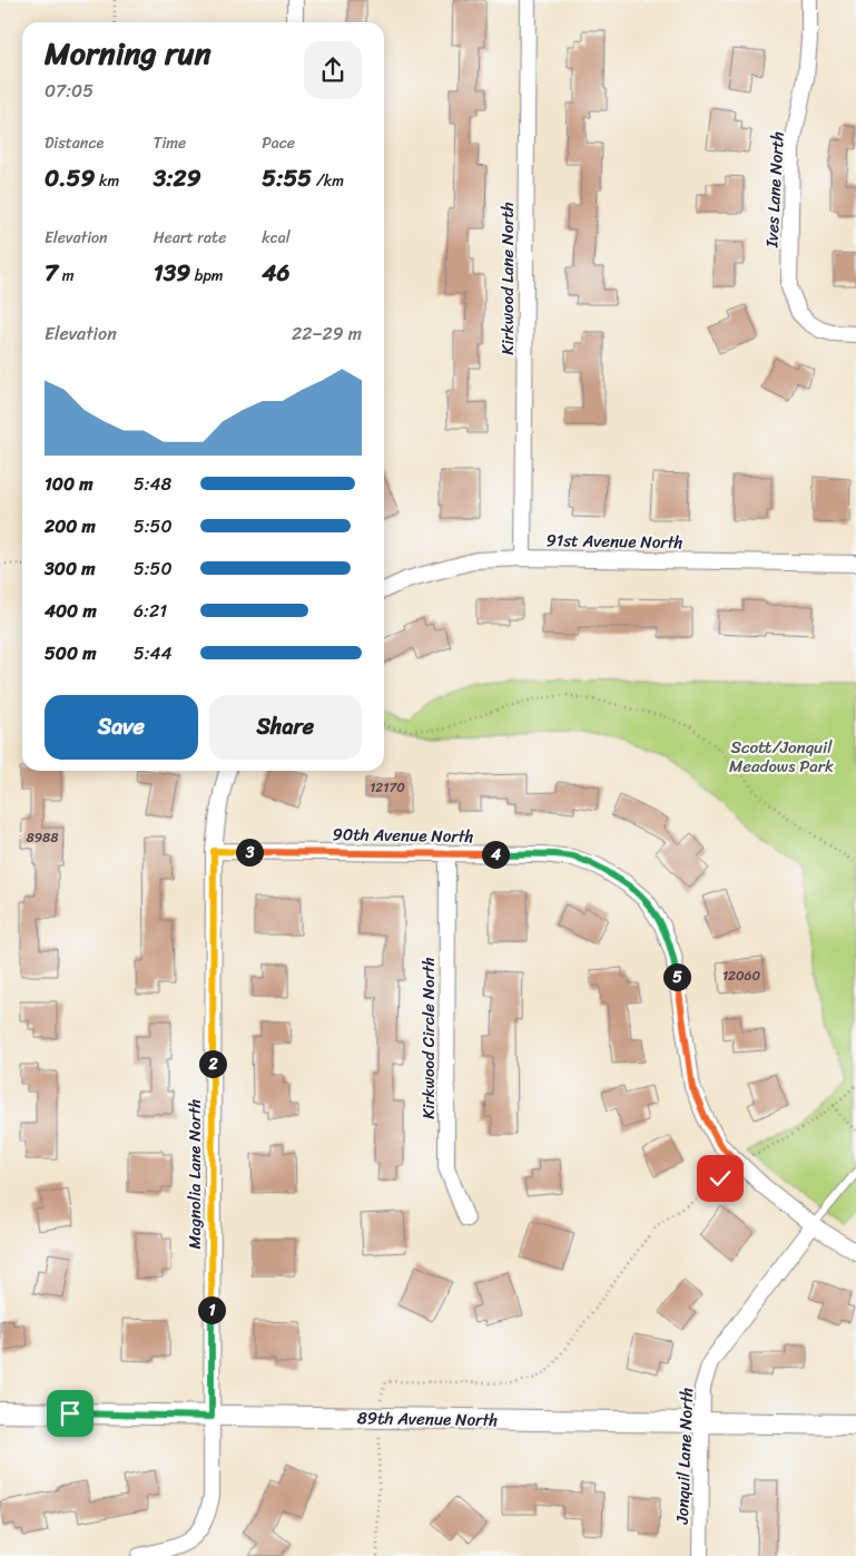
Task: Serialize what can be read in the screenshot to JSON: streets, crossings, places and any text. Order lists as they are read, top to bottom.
{
  "streets": {
    "street": [
      "Ives Lane North",
      "Kirkwood Lane North",
      "91st Avenue North",
      "90th Avenue North",
      "Kirkwood Circle North",
      "Magnolia Lane North",
      "89th Avenue North",
      "Jonquil Lane North"
    ]
  },
  "crossings": [
    ["Kirkwood Lane North", "91st Avenue North"],
    ["90th Avenue North", "Kirkwood Circle North"],
    ["90th Avenue North", "Magnolia Lane North"],
    ["90th Avenue North", "Jonquil Lane North"],
    ["Magnolia Lane North", "89th Avenue North"],
    ["89th Avenue North", "Jonquil Lane North"]
  ],
  "parks": ["Scott/Jonquil Meadows Park"],
  "house_numbers": ["12170", "8988", "12060"],
  "page": {
    "heading": ["Morning run", "07:05"],
    "stats": [
      ["Distance", "0.59 km"],
      ["Time", "3:29"],
      ["Pace", "5:55 /km"],
      ["Elevation", "7 m"],
      ["Heart rate", "139 bpm"],
      ["kcal", "46"]
    ],
    "chart": ["Elevation", "22–29 m"],
    "list": [
      {
        "name": "100 m",
        "note": "5:48"
      },
      {
        "name": "200 m",
        "note": "5:50"
      },
      {
        "name": "300 m",
        "note": "5:50"
      },
      {
        "name": "400 m",
        "note": "6:21"
      },
      {
        "name": "500 m",
        "note": "5:44"
      }
    ],
    "buttons": ["Save", "Share"],
    "pins": [
      "3",
      "4",
      "5",
      "2",
      "1"
    ]
  }
}
